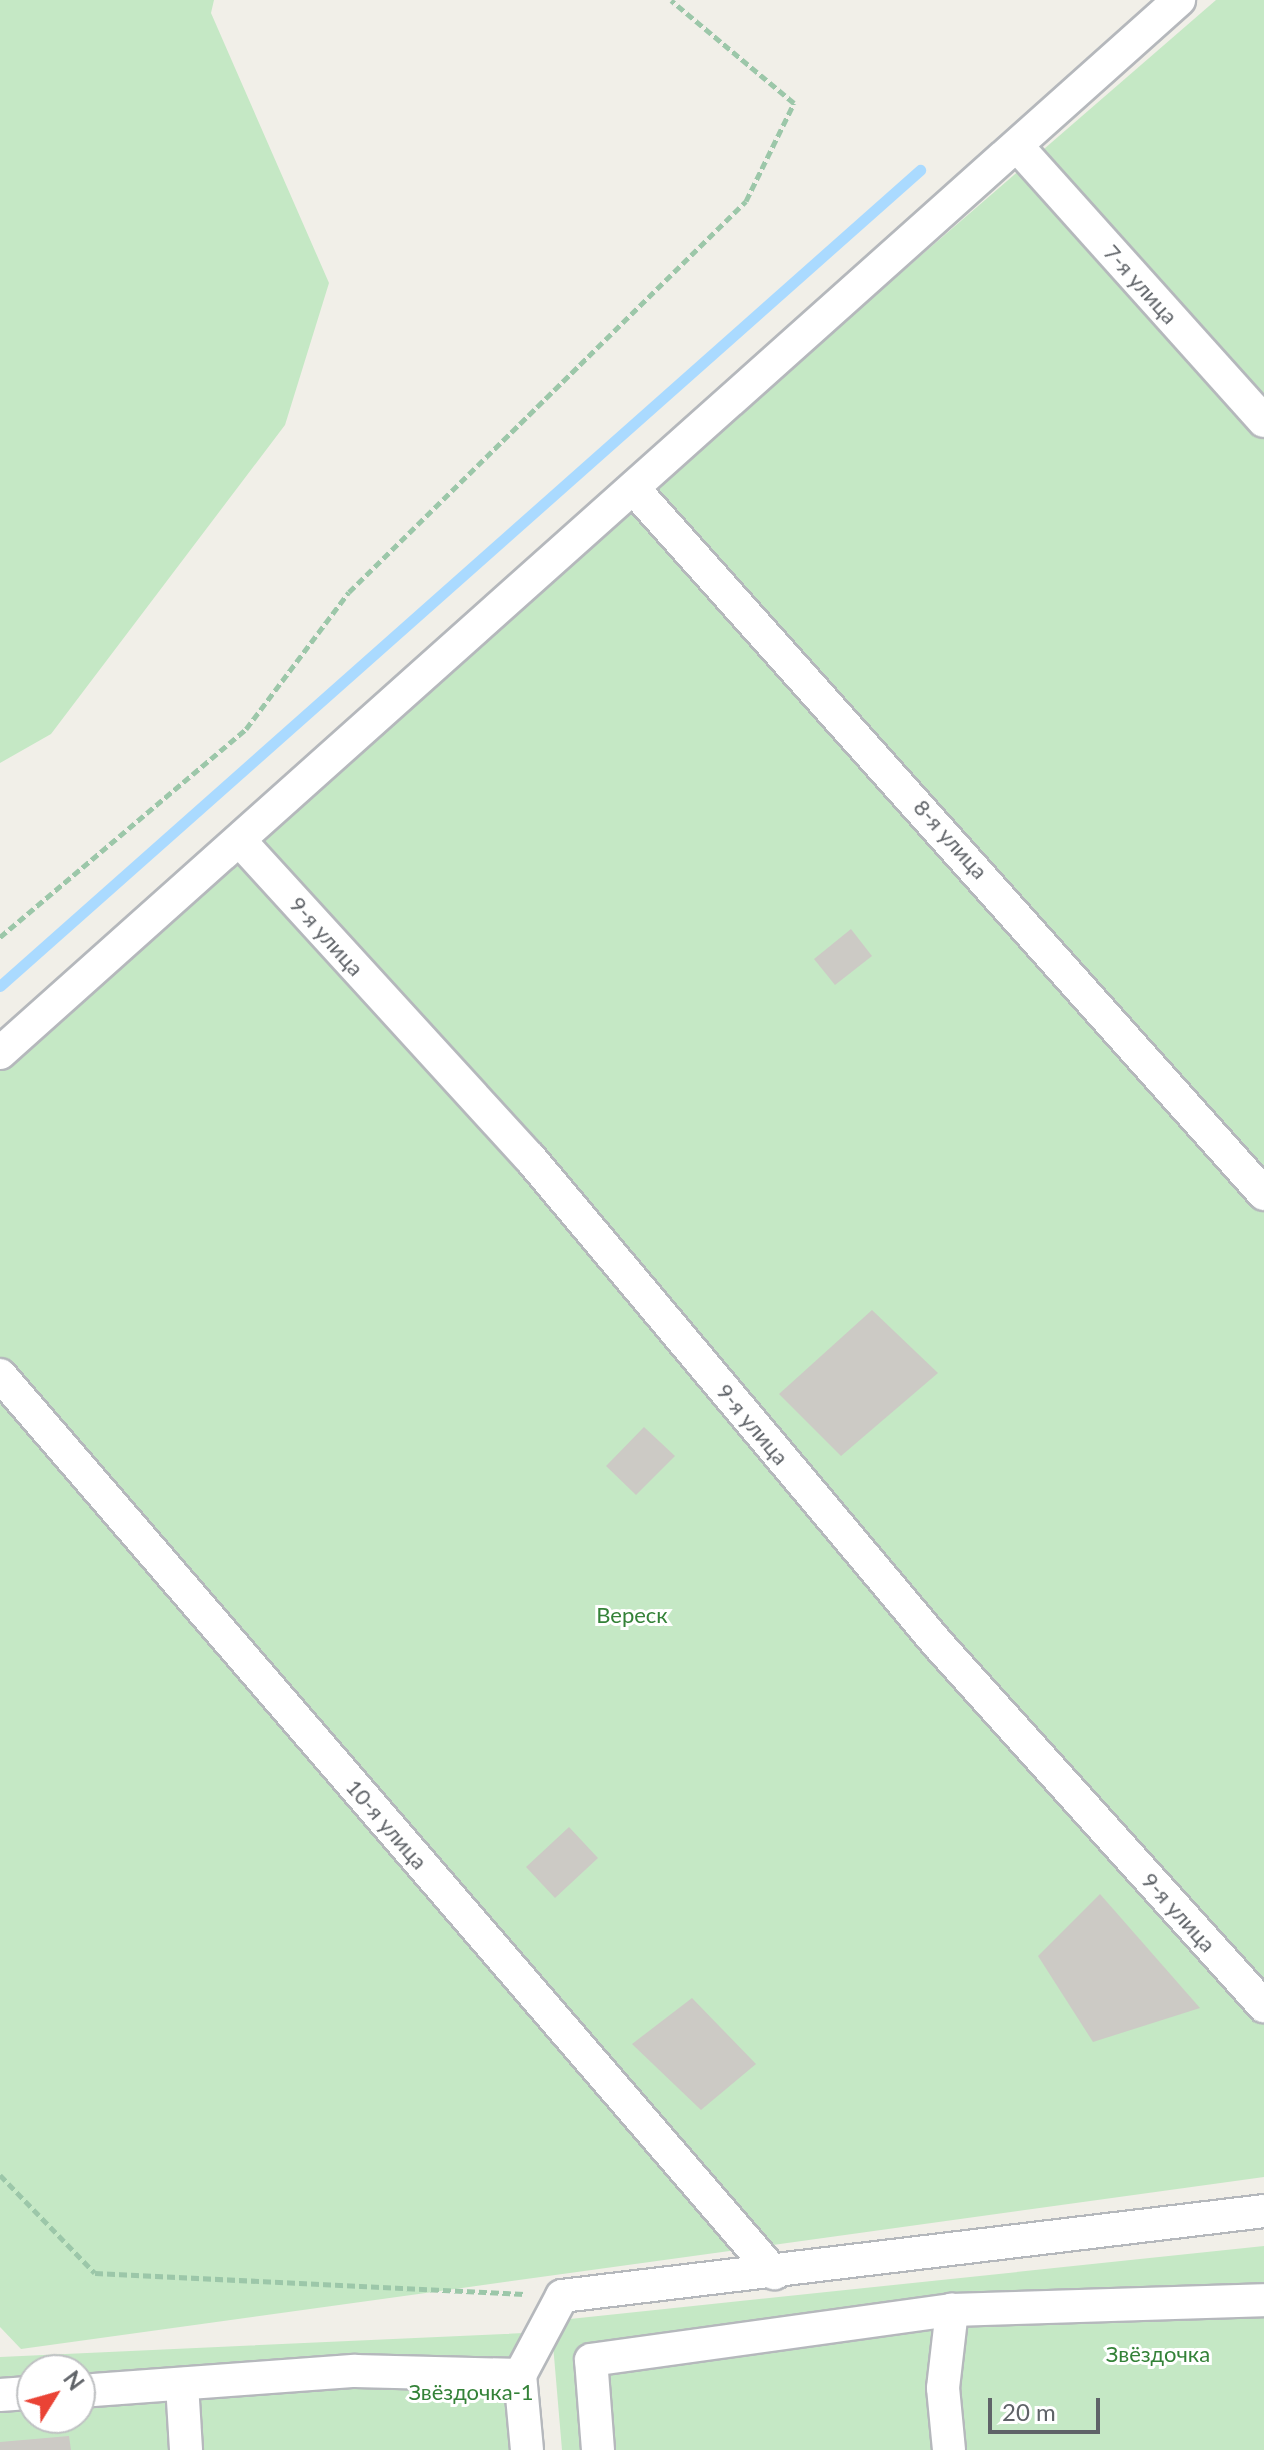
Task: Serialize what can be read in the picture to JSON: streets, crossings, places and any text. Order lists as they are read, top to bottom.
{
  "streets": {
    "street": [
      "7-я улица",
      "8-я улица",
      "9-я улица",
      "10-я улица"
    ]
  },
  "parks": ["Вереск", "Звёздочка", "Звёздочка-1"],
  "scale_bar": "20 m",
  "north": "top right"
}
